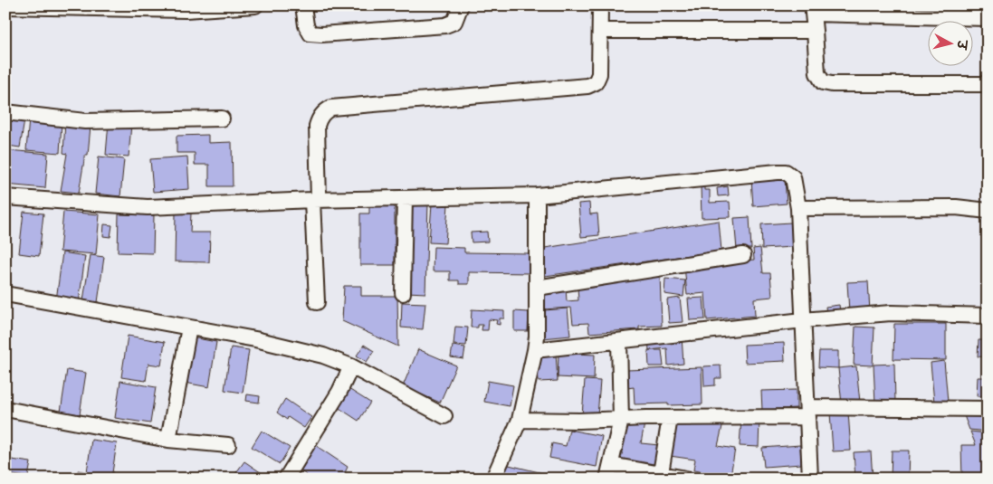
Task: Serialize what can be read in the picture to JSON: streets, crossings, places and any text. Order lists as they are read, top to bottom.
{
  "north": "right"
}
